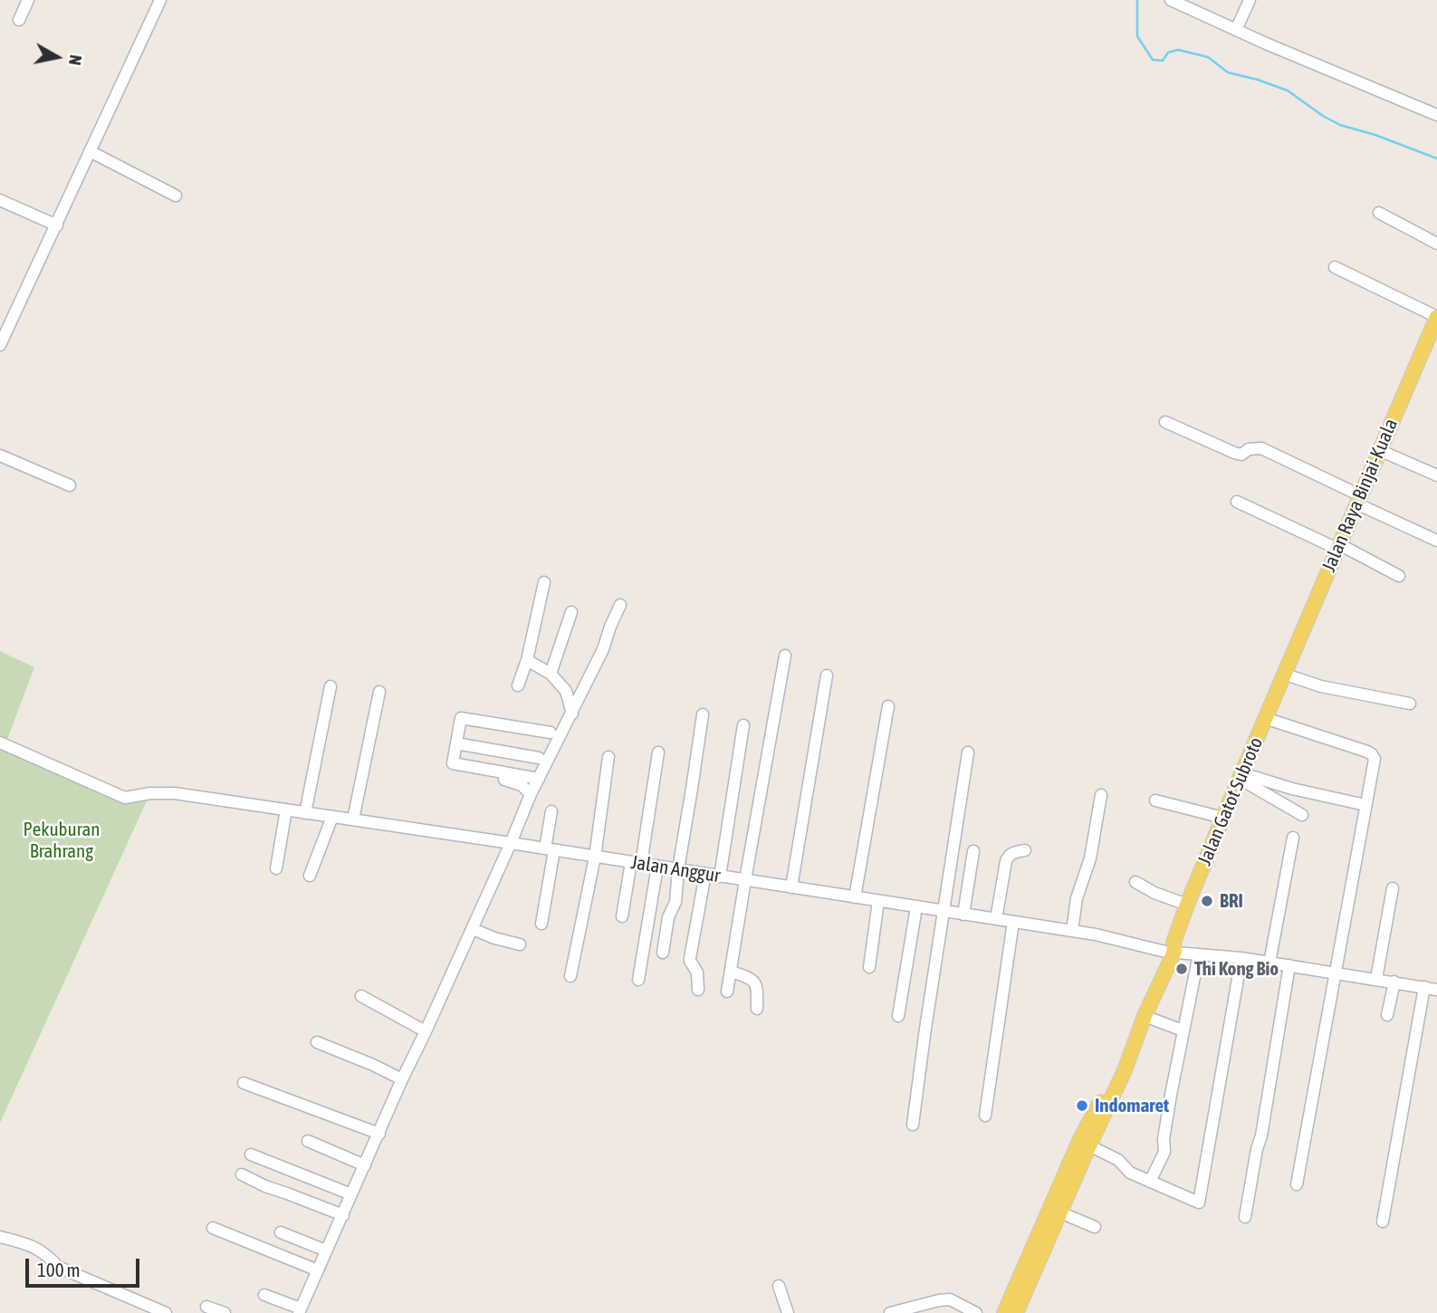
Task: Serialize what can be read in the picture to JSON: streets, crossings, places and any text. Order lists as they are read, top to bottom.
{
  "streets": {
    "main road": ["Jalan Raya Binjai-Kuala", "Jalan Gatot Subroto"],
    "street": ["Jalan Anggur"]
  },
  "crossings": [
    ["Jalan Raya Binjai-Kuala", "Jalan Gatot Subroto"],
    ["Jalan Gatot Subroto", "Jalan Anggur"]
  ],
  "parks": ["Pekuburan Brahrang"],
  "places": ["BRI", "Thi Kong Bio", "Indomaret"],
  "scale_bar": "100 m",
  "north": "right"
}
